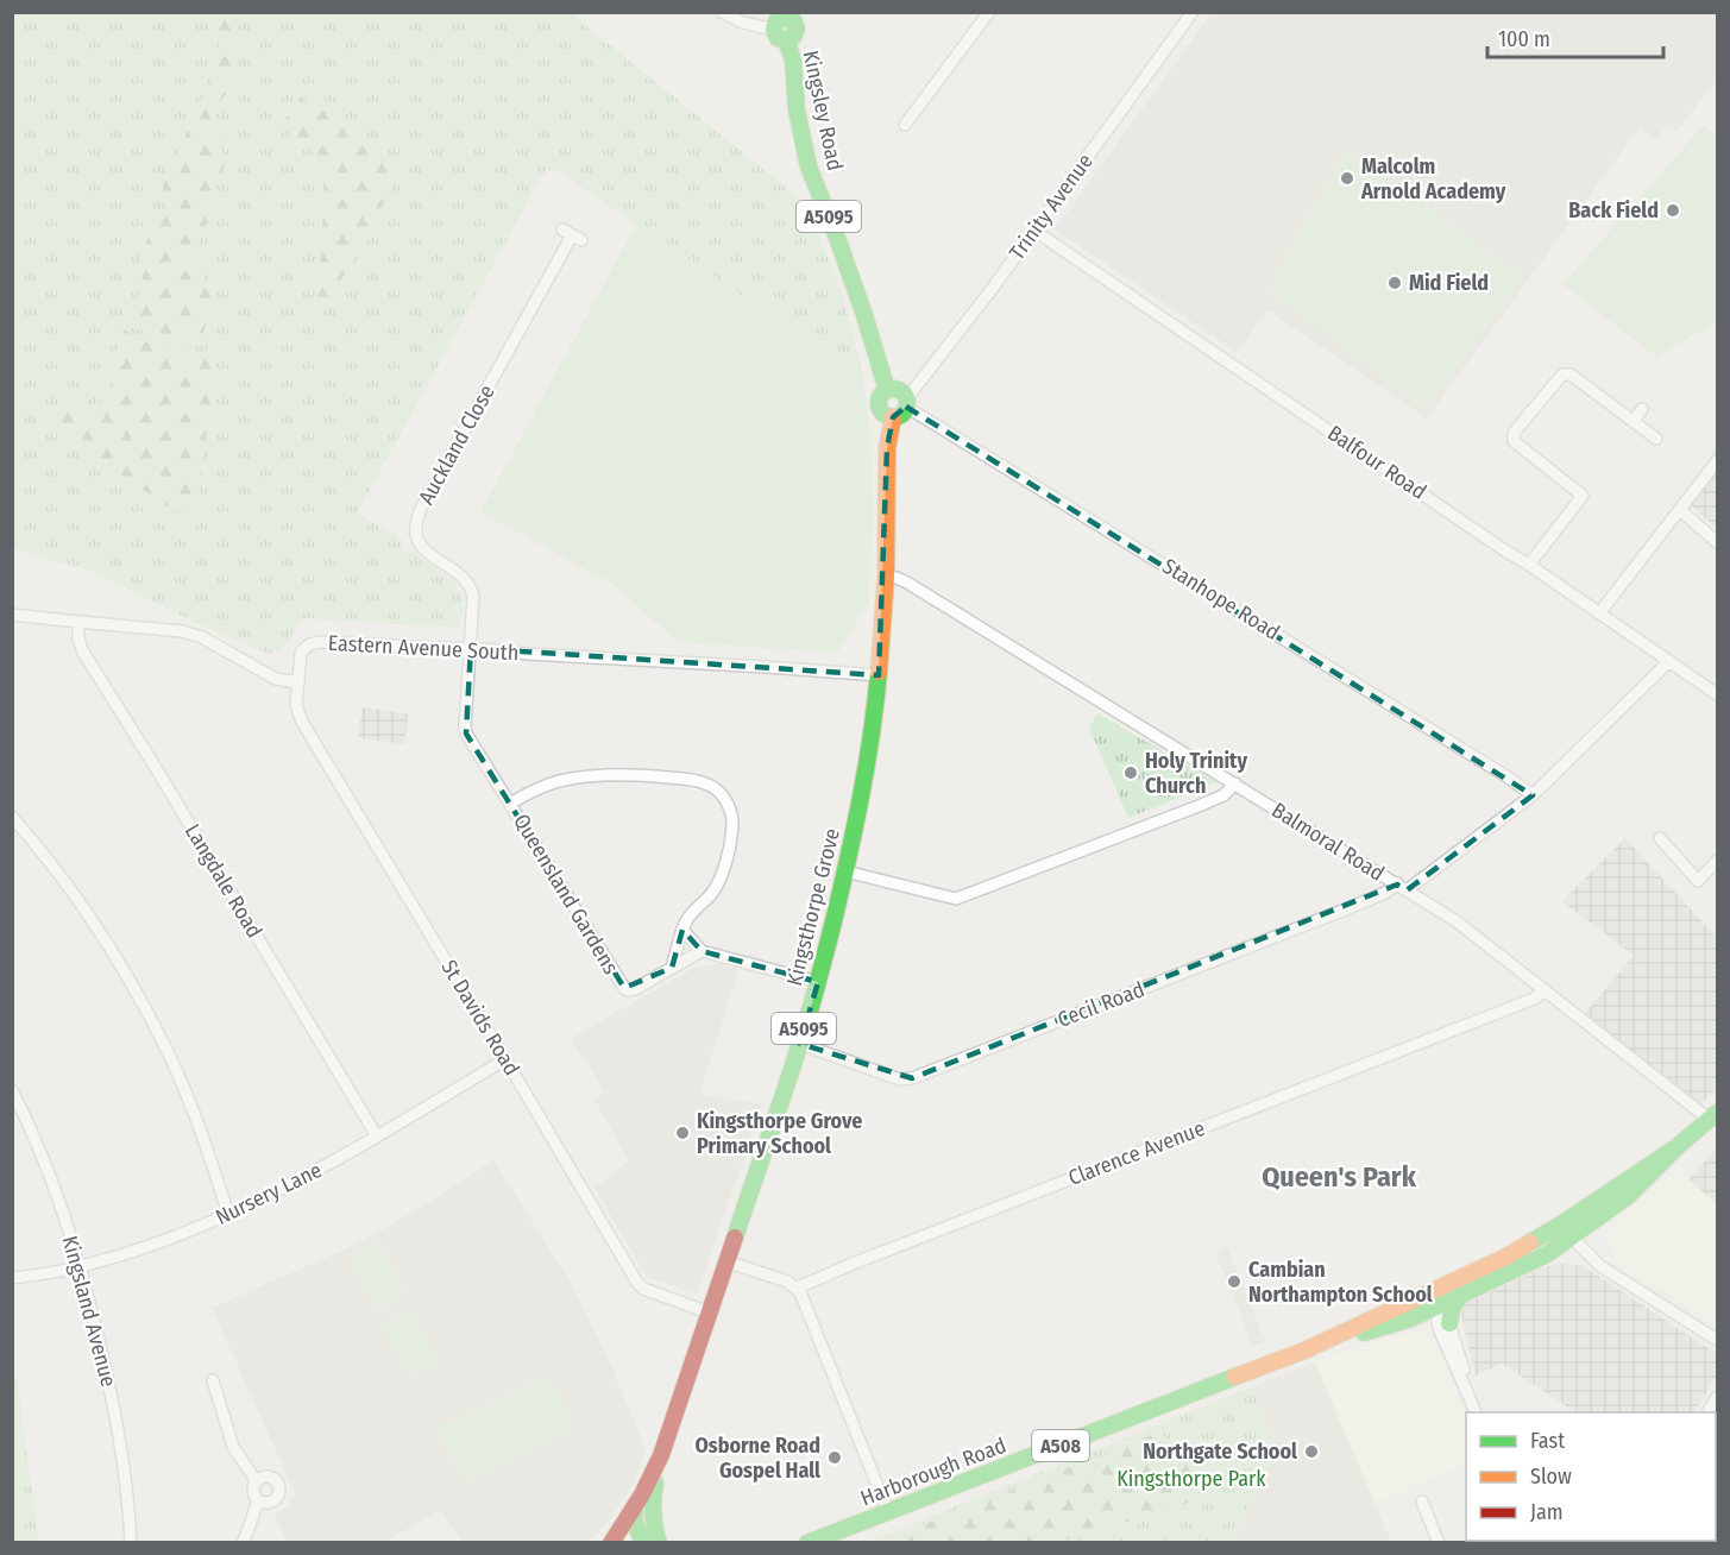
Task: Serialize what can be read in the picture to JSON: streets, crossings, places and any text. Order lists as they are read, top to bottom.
{
  "streets": {
    "main road": [
      "Kingsley Road",
      "A5095",
      "Kingsthorpe Grove",
      "A508",
      "Harborough Road"
    ],
    "street": [
      "Trinity Avenue",
      "Auckland Close",
      "Balfour Road",
      "Stanhope Road",
      "Eastern Avenue South",
      "Balmoral Road",
      "Langdale Road",
      "Queensland Gardens",
      "Cecil Road",
      "St Davids Road",
      "Clarence Avenue",
      "Nursery Lane",
      "Kingsland Avenue"
    ]
  },
  "crossings": [
    ["Kingsley Road", "Trinity Avenue"],
    ["Kingsley Road", "Stanhope Road"],
    ["Kingsley Road", "Kingsthorpe Grove"],
    ["Trinity Avenue", "Balfour Road"],
    ["Trinity Avenue", "Stanhope Road"],
    ["Trinity Avenue", "Kingsthorpe Grove"],
    ["A5095", "Kingsthorpe Grove"],
    ["Auckland Close", "Eastern Avenue South"],
    ["Auckland Close", "Queensland Gardens"],
    ["Balfour Road", "Cecil Road"],
    ["Stanhope Road", "Kingsthorpe Grove"],
    ["Stanhope Road", "Cecil Road"],
    ["Eastern Avenue South", "Queensland Gardens"],
    ["Eastern Avenue South", "Kingsthorpe Grove"],
    ["Eastern Avenue South", "St Davids Road"],
    ["Balmoral Road", "Kingsthorpe Grove"],
    ["Balmoral Road", "Cecil Road"],
    ["Balmoral Road", "Clarence Avenue"],
    ["Balmoral Road", "A508"],
    ["Langdale Road", "Nursery Lane"],
    ["Kingsthorpe Grove", "Cecil Road"],
    ["Kingsthorpe Grove", "St Davids Road"],
    ["St Davids Road", "Nursery Lane"],
    ["Nursery Lane", "Kingsland Avenue"],
    ["A508", "Harborough Road"]
  ],
  "districts": ["Queen's Park"],
  "parks": ["Kingsthorpe Park"],
  "places": [
    "Malcolm Arnold Academy",
    "Back Field",
    "Mid Field",
    "Holy Trinity Church",
    "Kingsthorpe Grove Primary School",
    "Cambian Northampton School",
    "Northgate School",
    "Osborne Road Gospel Hall"
  ],
  "legend": ["Fast", "Slow", "Jam"],
  "scale_bar": "100 m"
}
